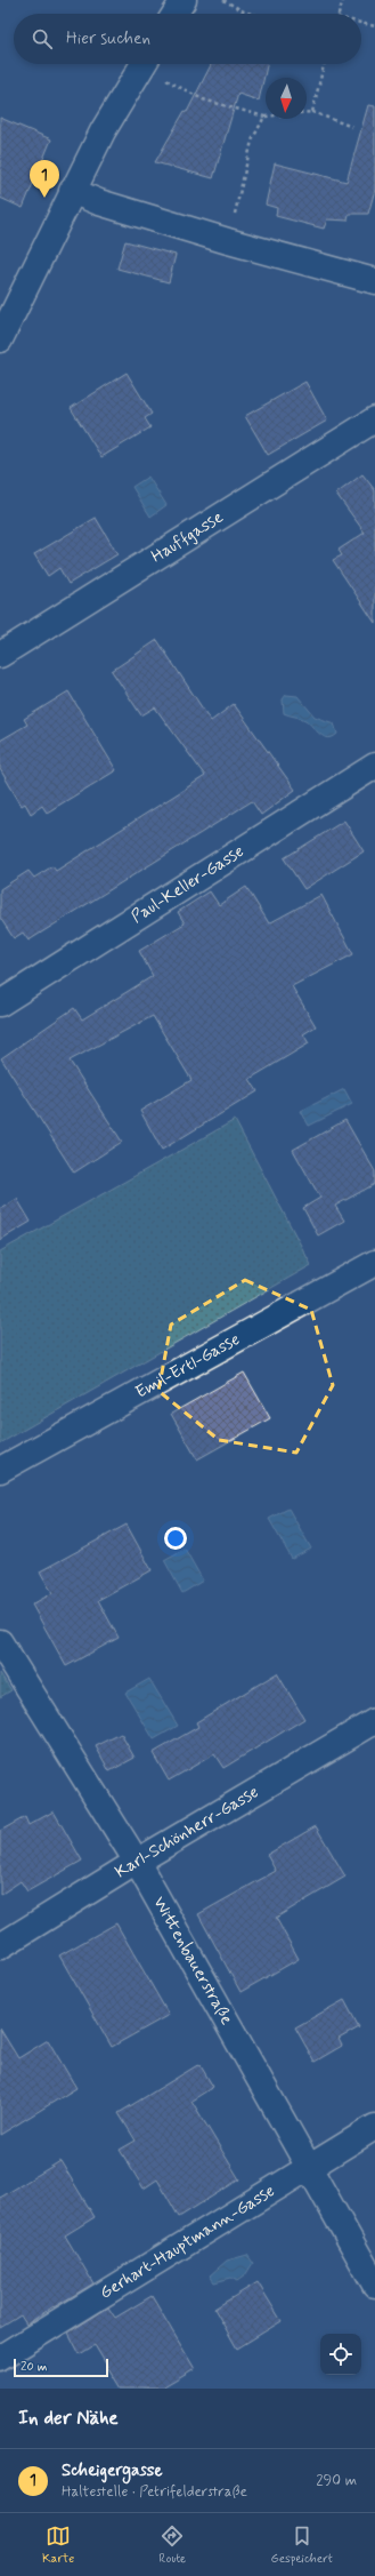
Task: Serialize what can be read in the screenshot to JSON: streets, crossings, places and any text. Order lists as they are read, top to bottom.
{
  "streets": {
    "street": [
      "Hauffgasse",
      "Paul-Keller-Gasse",
      "Emil-Ertl-Gasse",
      "Karl-Schönherr-Gasse",
      "Wittenbauerstraße",
      "Gerhart-Hauptmann-Gasse"
    ]
  },
  "crossings": [
    ["Karl-Schönherr-Gasse", "Wittenbauerstraße"],
    ["Wittenbauerstraße", "Gerhart-Hauptmann-Gasse"]
  ],
  "scale_bar": "20 m",
  "north": "bottom",
  "page": {
    "search": "Hier suchen",
    "pins": "1",
    "scale": "20 m",
    "heading": "In der Nähe",
    "list": [
      {
        "mark": "1",
        "name": "Scheigergasse",
        "note": "Haltestelle · Petrifelderstraße",
        "value": "290 m"
      }
    ],
    "nav": ["Karte", "Route", "Gespeichert"]
  }
}
